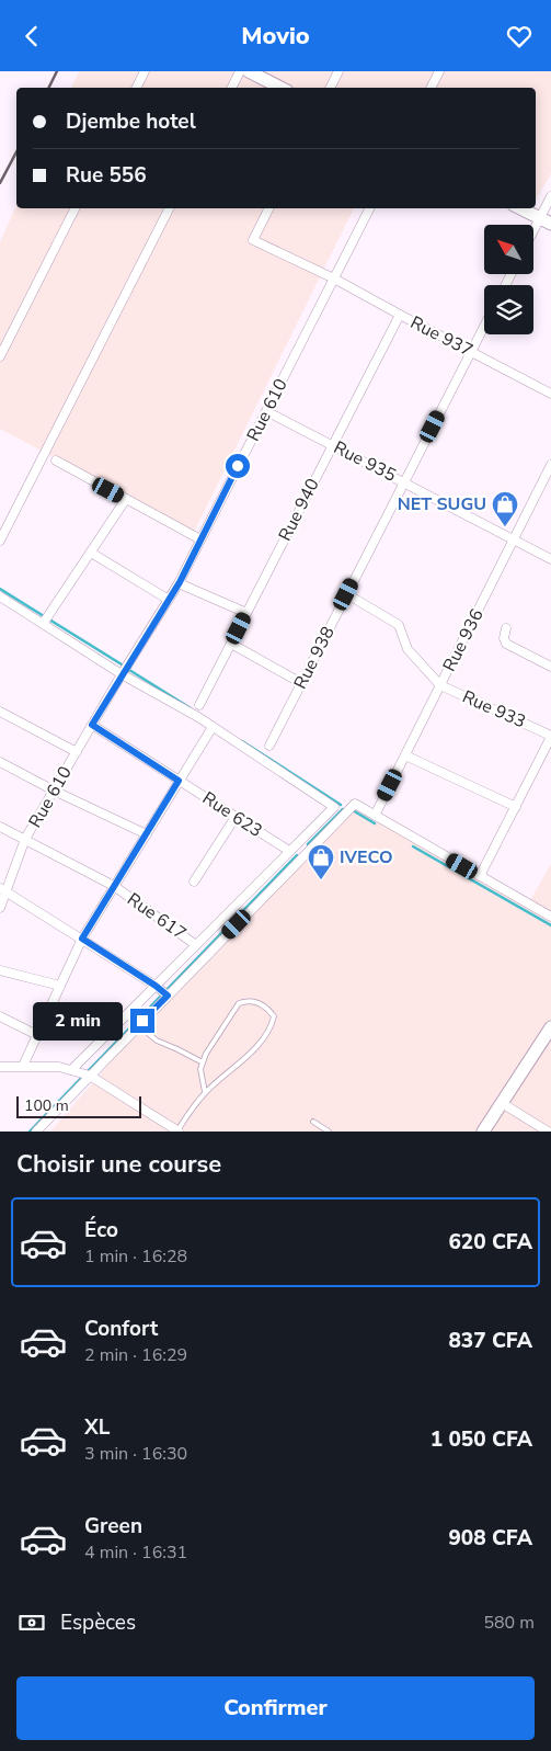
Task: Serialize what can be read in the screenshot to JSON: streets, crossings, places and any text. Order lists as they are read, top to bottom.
{
  "streets": {
    "street": [
      "Rue 937",
      "Rue 610",
      "Rue 935",
      "Rue 940",
      "Rue 936",
      "Rue 938",
      "Rue 933",
      "Rue 623",
      "Rue 617"
    ]
  },
  "crossings": [
    ["Rue 937", "Rue 610"],
    ["Rue 937", "Rue 940"],
    ["Rue 937", "Rue 938"],
    ["Rue 610", "Rue 935"],
    ["Rue 610", "Rue 623"],
    ["Rue 610", "Rue 617"],
    ["Rue 935", "Rue 940"],
    ["Rue 935", "Rue 936"],
    ["Rue 935", "Rue 938"],
    ["Rue 936", "Rue 933"],
    ["Rue 938", "Rue 933"]
  ],
  "places": {
    "shop": ["NET SUGU", "IVECO"]
  },
  "scale_bar": "100 m",
  "north": "top left",
  "page": {
    "header": "Movio",
    "banner": ["Djembe hotel", "Rue 556"],
    "bubble": "2 min",
    "scale": "100 m",
    "heading": "Choisir une course",
    "list": [
      {
        "name": "Éco",
        "note": "1 min · 16:28",
        "value": "620 CFA"
      },
      {
        "name": "Confort",
        "note": "2 min · 16:29",
        "value": "837 CFA"
      },
      {
        "name": "XL",
        "note": "3 min · 16:30",
        "value": "1 050 CFA"
      },
      {
        "name": "Green",
        "note": "4 min · 16:31",
        "value": "908 CFA"
      }
    ],
    "pay": ["Espèces", "580 m"],
    "buttons": "Confirmer"
  }
}
